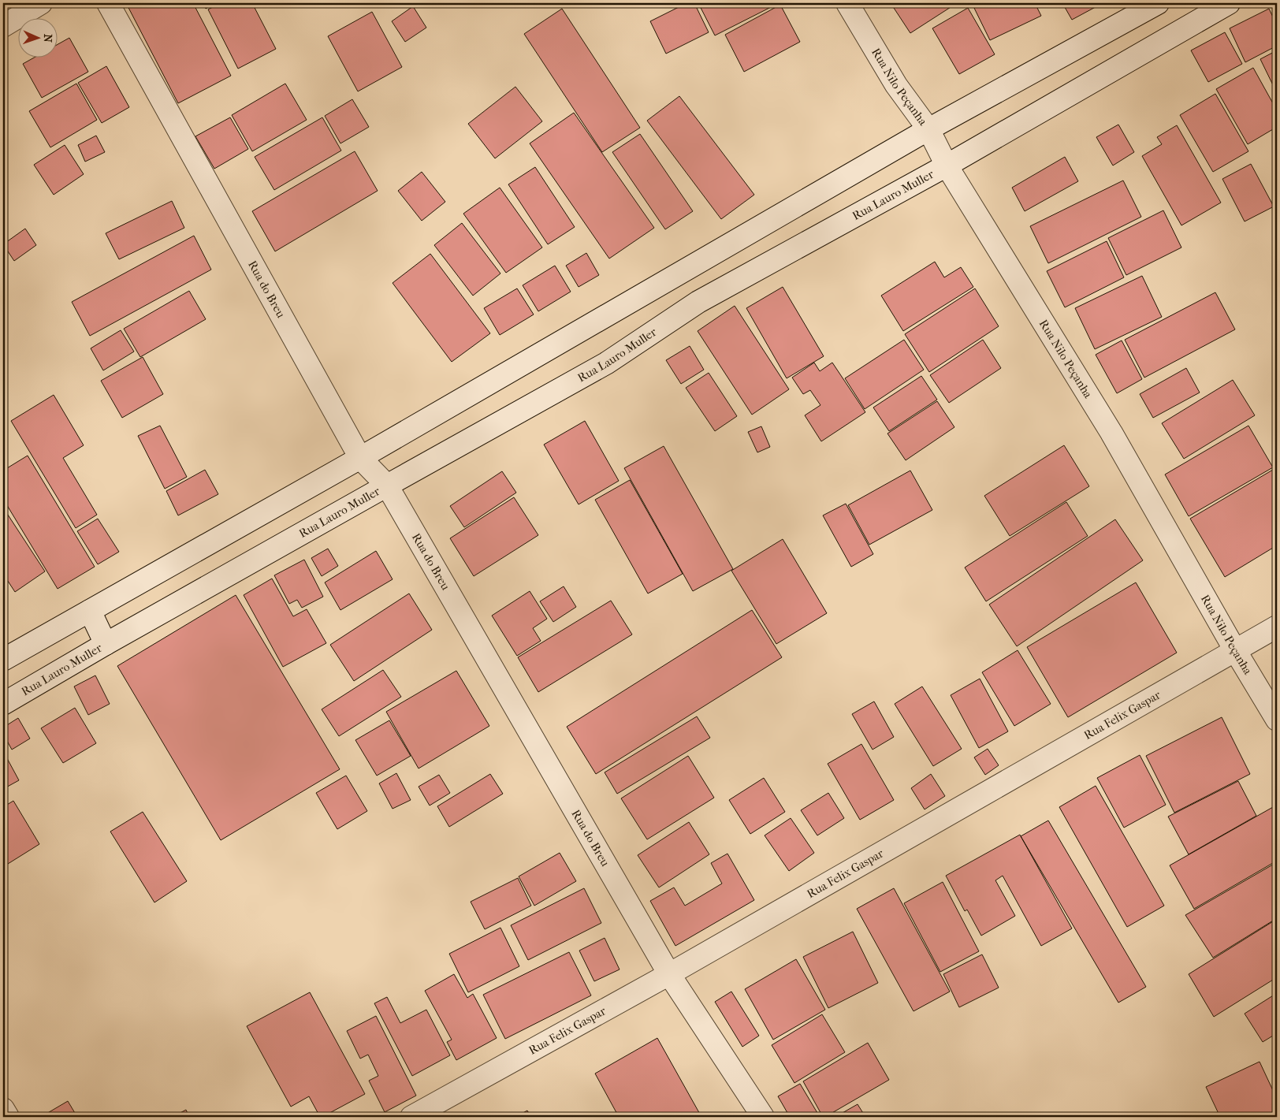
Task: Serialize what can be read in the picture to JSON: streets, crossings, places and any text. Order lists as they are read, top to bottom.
{
  "streets": {
    "street": [
      "Rua Nilo Peçanha",
      "Rua Lauro Muller",
      "Rua do Breu",
      "Rua Felix Gaspar"
    ]
  },
  "crossings": [
    ["Rua Nilo Peçanha", "Rua Lauro Muller"],
    ["Rua Nilo Peçanha", "Rua Felix Gaspar"],
    ["Rua Lauro Muller", "Rua do Breu"],
    ["Rua do Breu", "Rua Felix Gaspar"]
  ],
  "north": "right"
}
